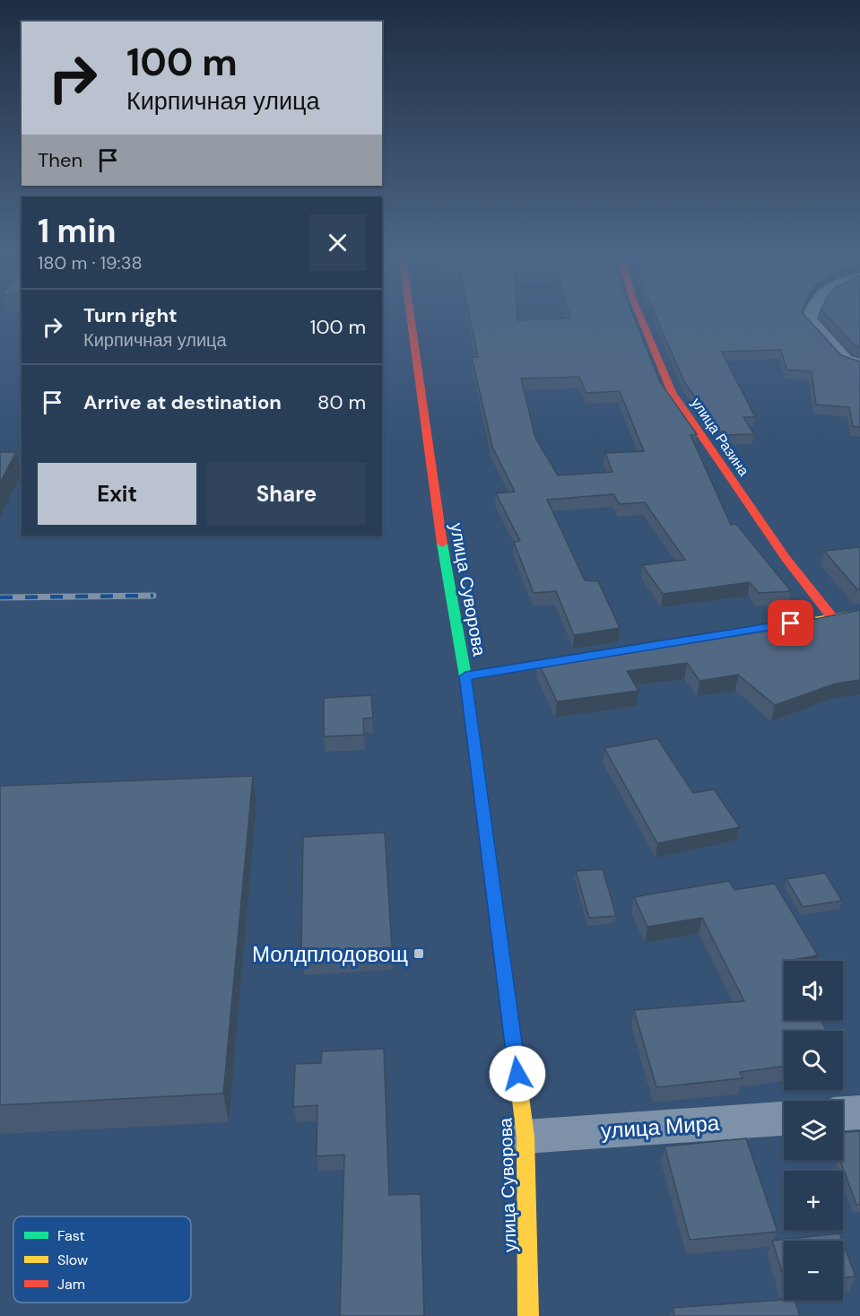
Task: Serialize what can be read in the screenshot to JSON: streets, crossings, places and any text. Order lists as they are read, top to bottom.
{
  "streets": {
    "main road": ["улица Разина", "улица Суворова"],
    "street": ["улица Мира"]
  },
  "crossings": [
    ["улица Суворова", "улица Мира"]
  ],
  "places": {
    "transit": ["Молдплодовощ"]
  },
  "legend": ["Fast", "Slow", "Jam"],
  "page": {
    "turn": ["100 m", "Кирпичная улица"],
    "then": "Then",
    "heading": ["1 min", "180 m · 19:38"],
    "list": [
      {
        "name": "Turn right",
        "note": "Кирпичная улица",
        "value": "100 m"
      },
      {
        "name": "Arrive at destination",
        "value": "80 m"
      }
    ],
    "buttons": ["Exit", "Share"],
    "map_buttons": ["+", "−"]
  }
}
